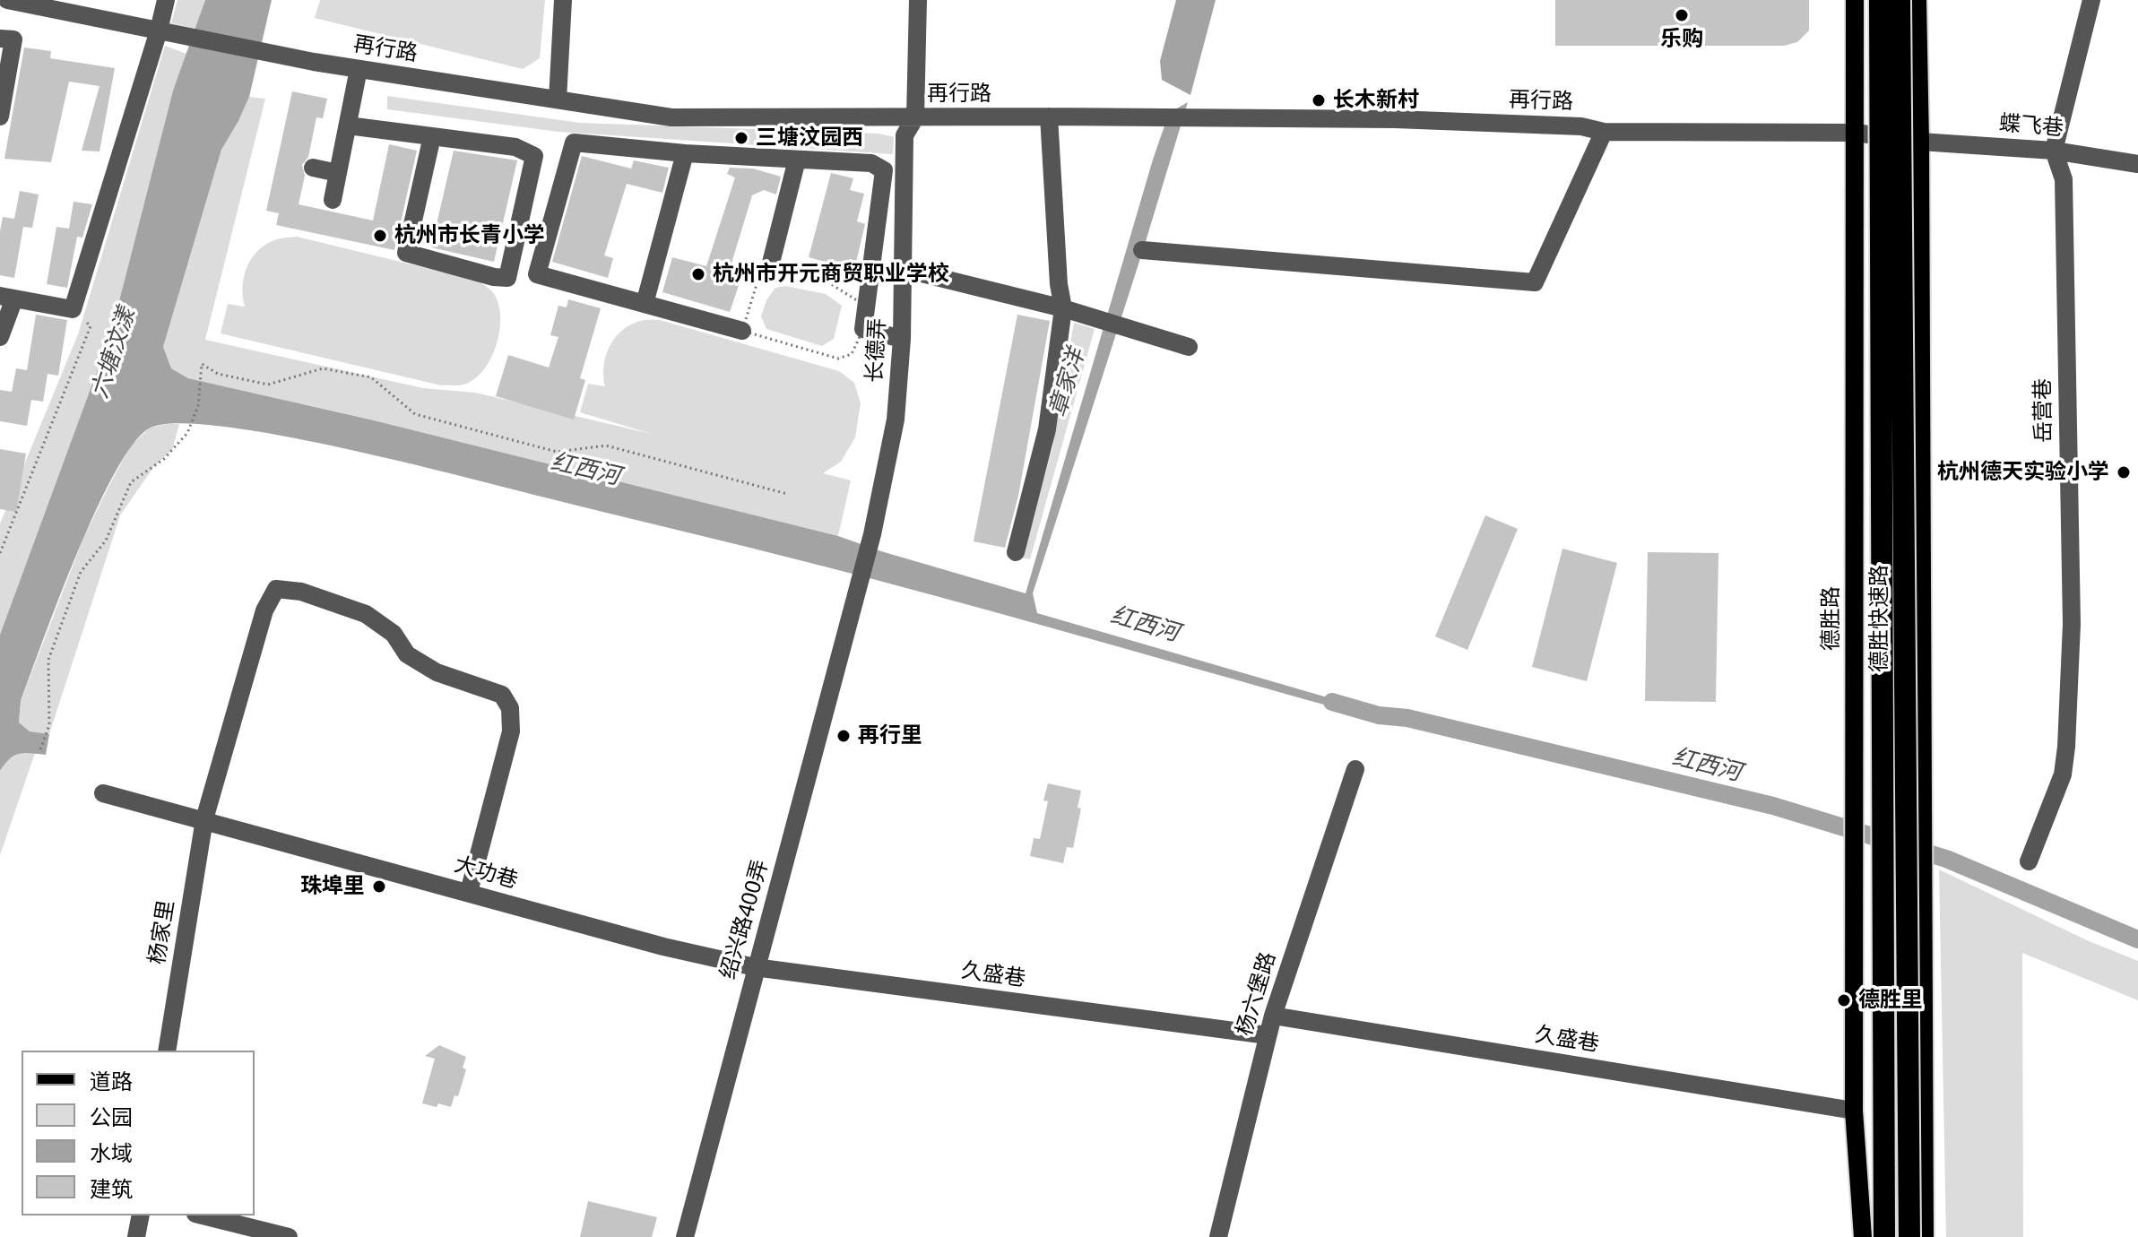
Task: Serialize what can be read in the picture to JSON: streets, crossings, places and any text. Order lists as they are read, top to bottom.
{
  "streets": {
    "highway": ["德胜快速路"],
    "main road": ["德胜路"],
    "street": [
      "再行路",
      "蝶飞巷",
      "长德弄",
      "岳营巷",
      "大功巷",
      "绍兴路400弄",
      "杨家里",
      "久盛巷",
      "杨六堡路"
    ]
  },
  "crossings": [
    ["再行路", "蝶飞巷"],
    ["再行路", "长德弄"],
    ["再行路", "德胜路"],
    ["蝶飞巷", "岳营巷"],
    ["长德弄", "绍兴路400弄"],
    ["德胜路", "久盛巷"],
    ["大功巷", "绍兴路400弄"],
    ["大功巷", "杨家里"],
    ["大功巷", "久盛巷"],
    ["绍兴路400弄", "久盛巷"],
    ["久盛巷", "杨六堡路"]
  ],
  "water": ["六塘汶漾", "章家洋", "红西河"],
  "places": [
    "乐购",
    "长木新村",
    "三塘汶园西",
    "杭州市长青小学",
    "杭州市开元商贸职业学校",
    "杭州德天实验小学",
    "再行里",
    "珠埠里",
    "德胜里"
  ],
  "legend": [
    "道路",
    "公园",
    "水域",
    "建筑"
  ]
}
